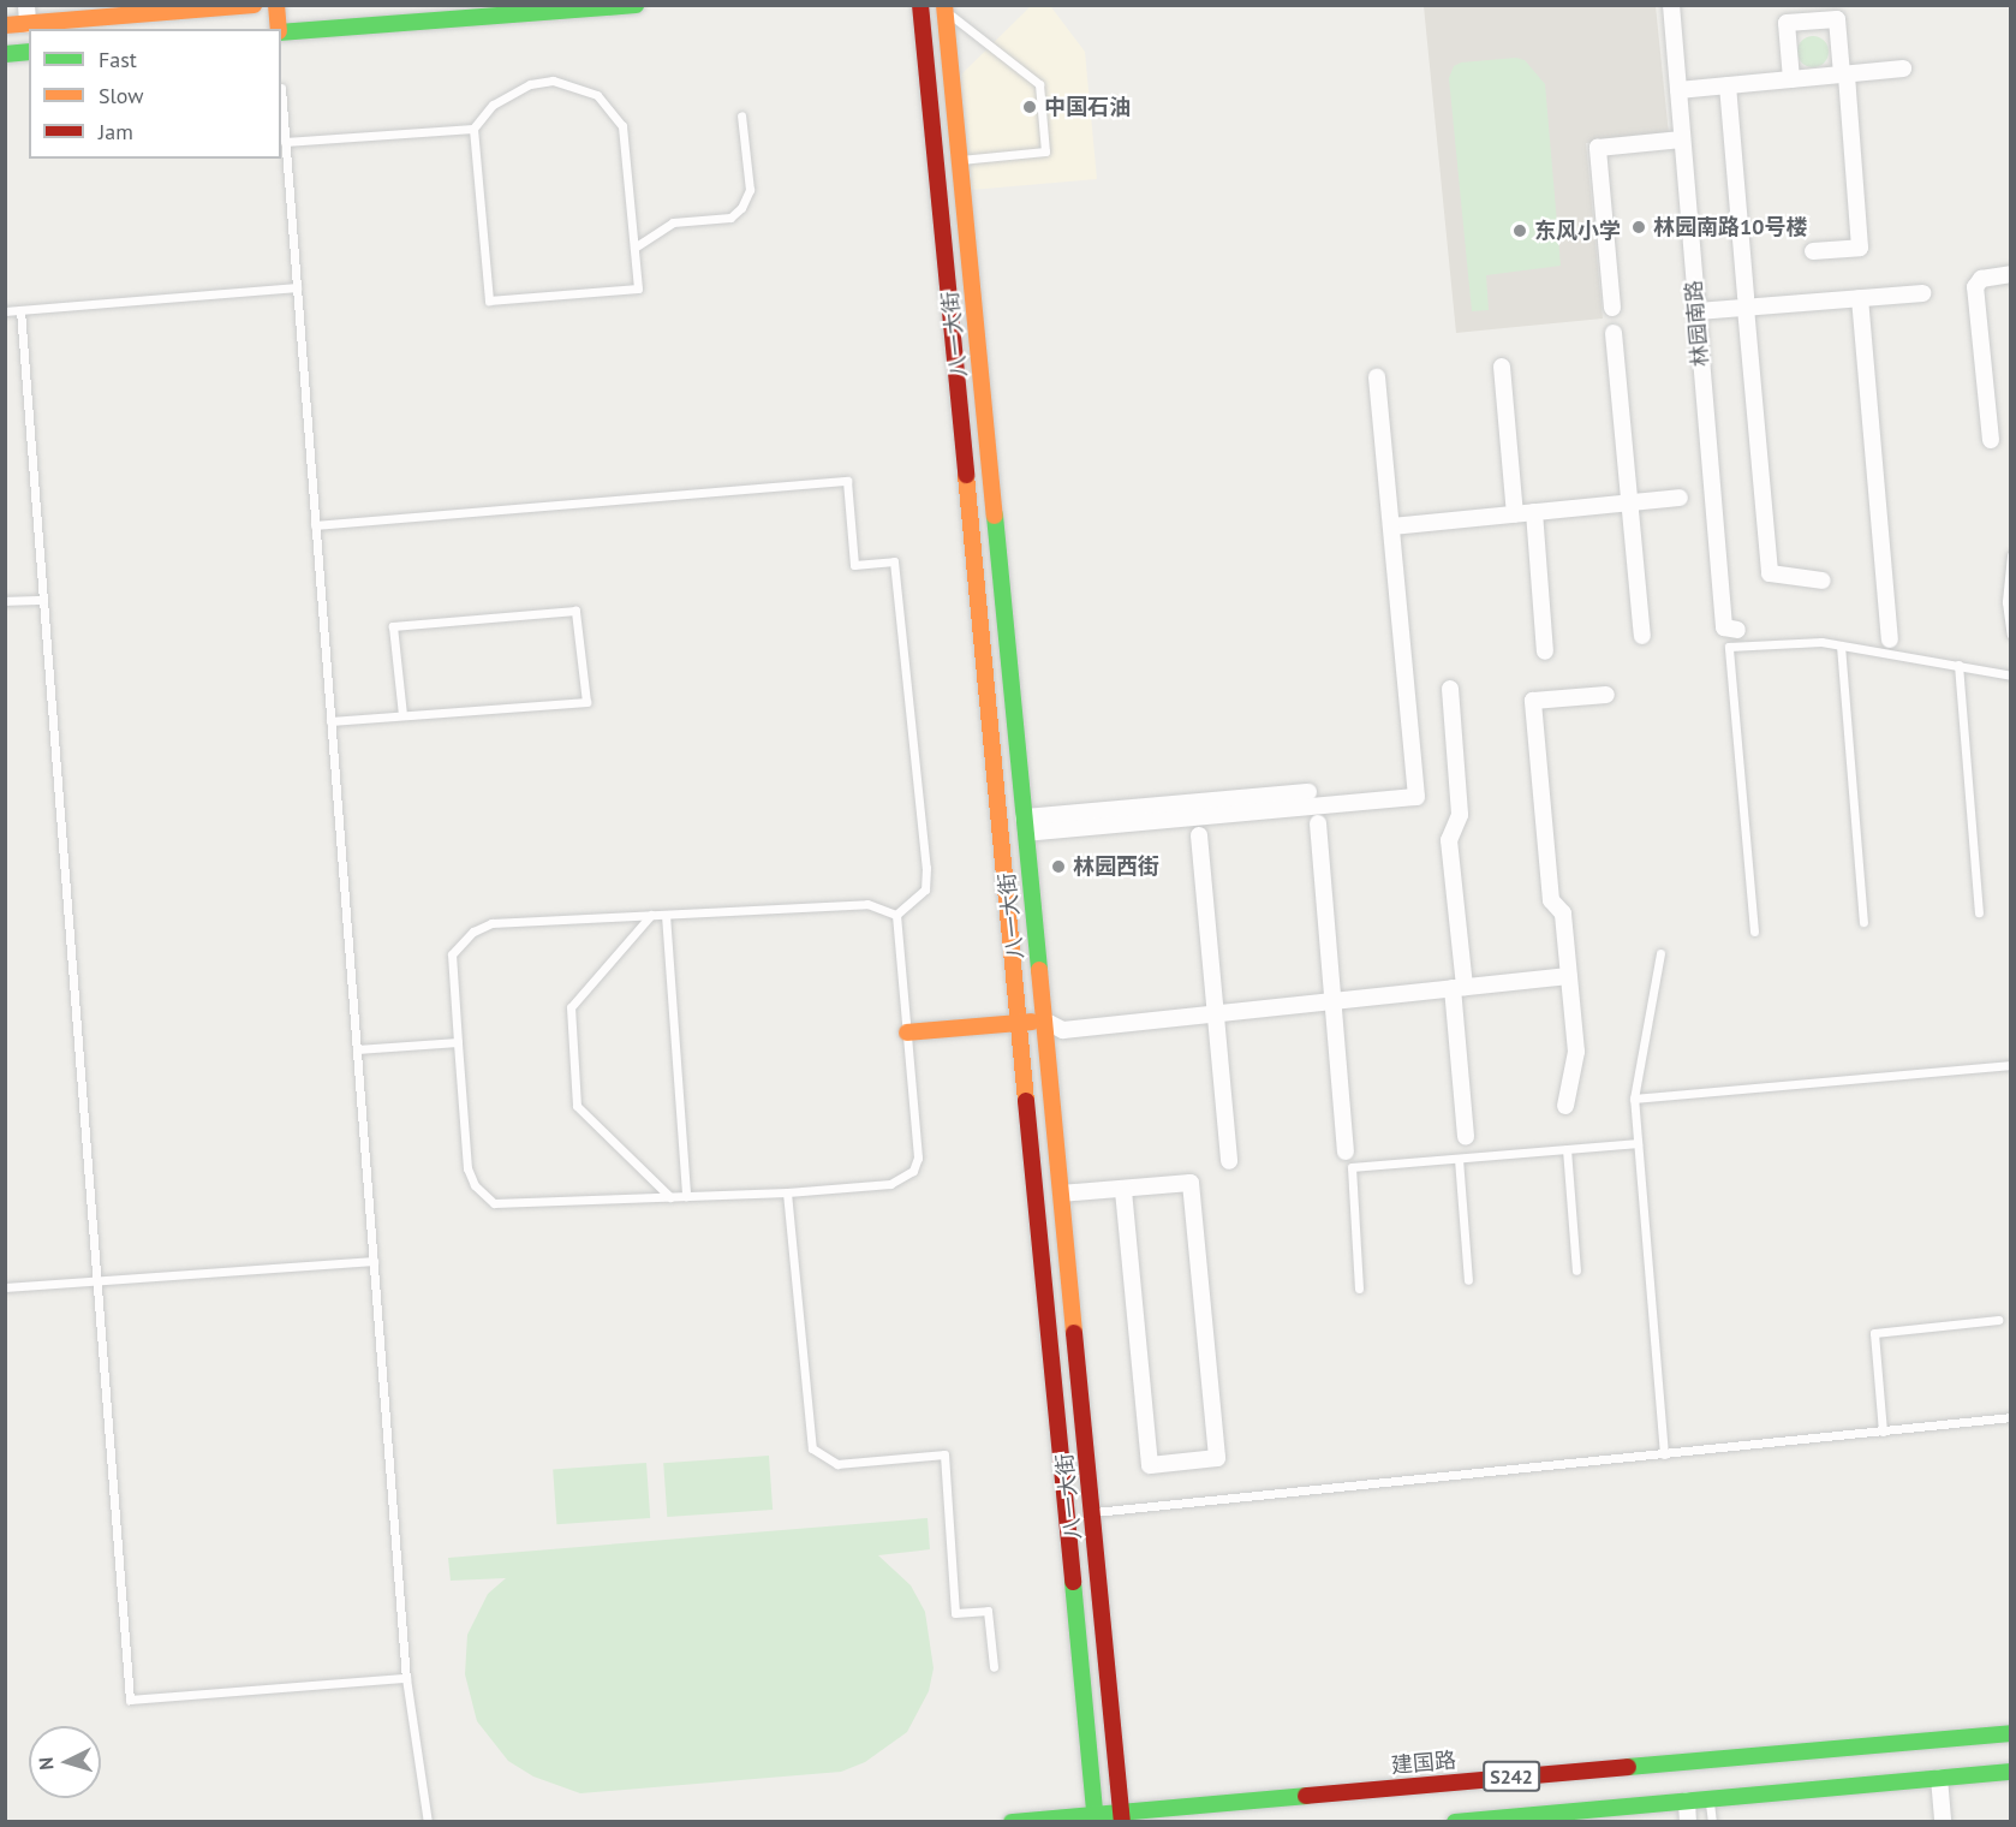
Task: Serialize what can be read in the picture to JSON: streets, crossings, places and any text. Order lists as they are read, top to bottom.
{
  "streets": {
    "main road": ["八一大街", "建国路", "S242"],
    "street": ["林园南路"]
  },
  "crossings": [
    ["八一大街", "建国路"]
  ],
  "places": [
    "中国石油",
    "林园南路10号楼",
    "东风小学",
    "林园西街"
  ],
  "legend": ["Fast", "Slow", "Jam"],
  "north": "left"
}
